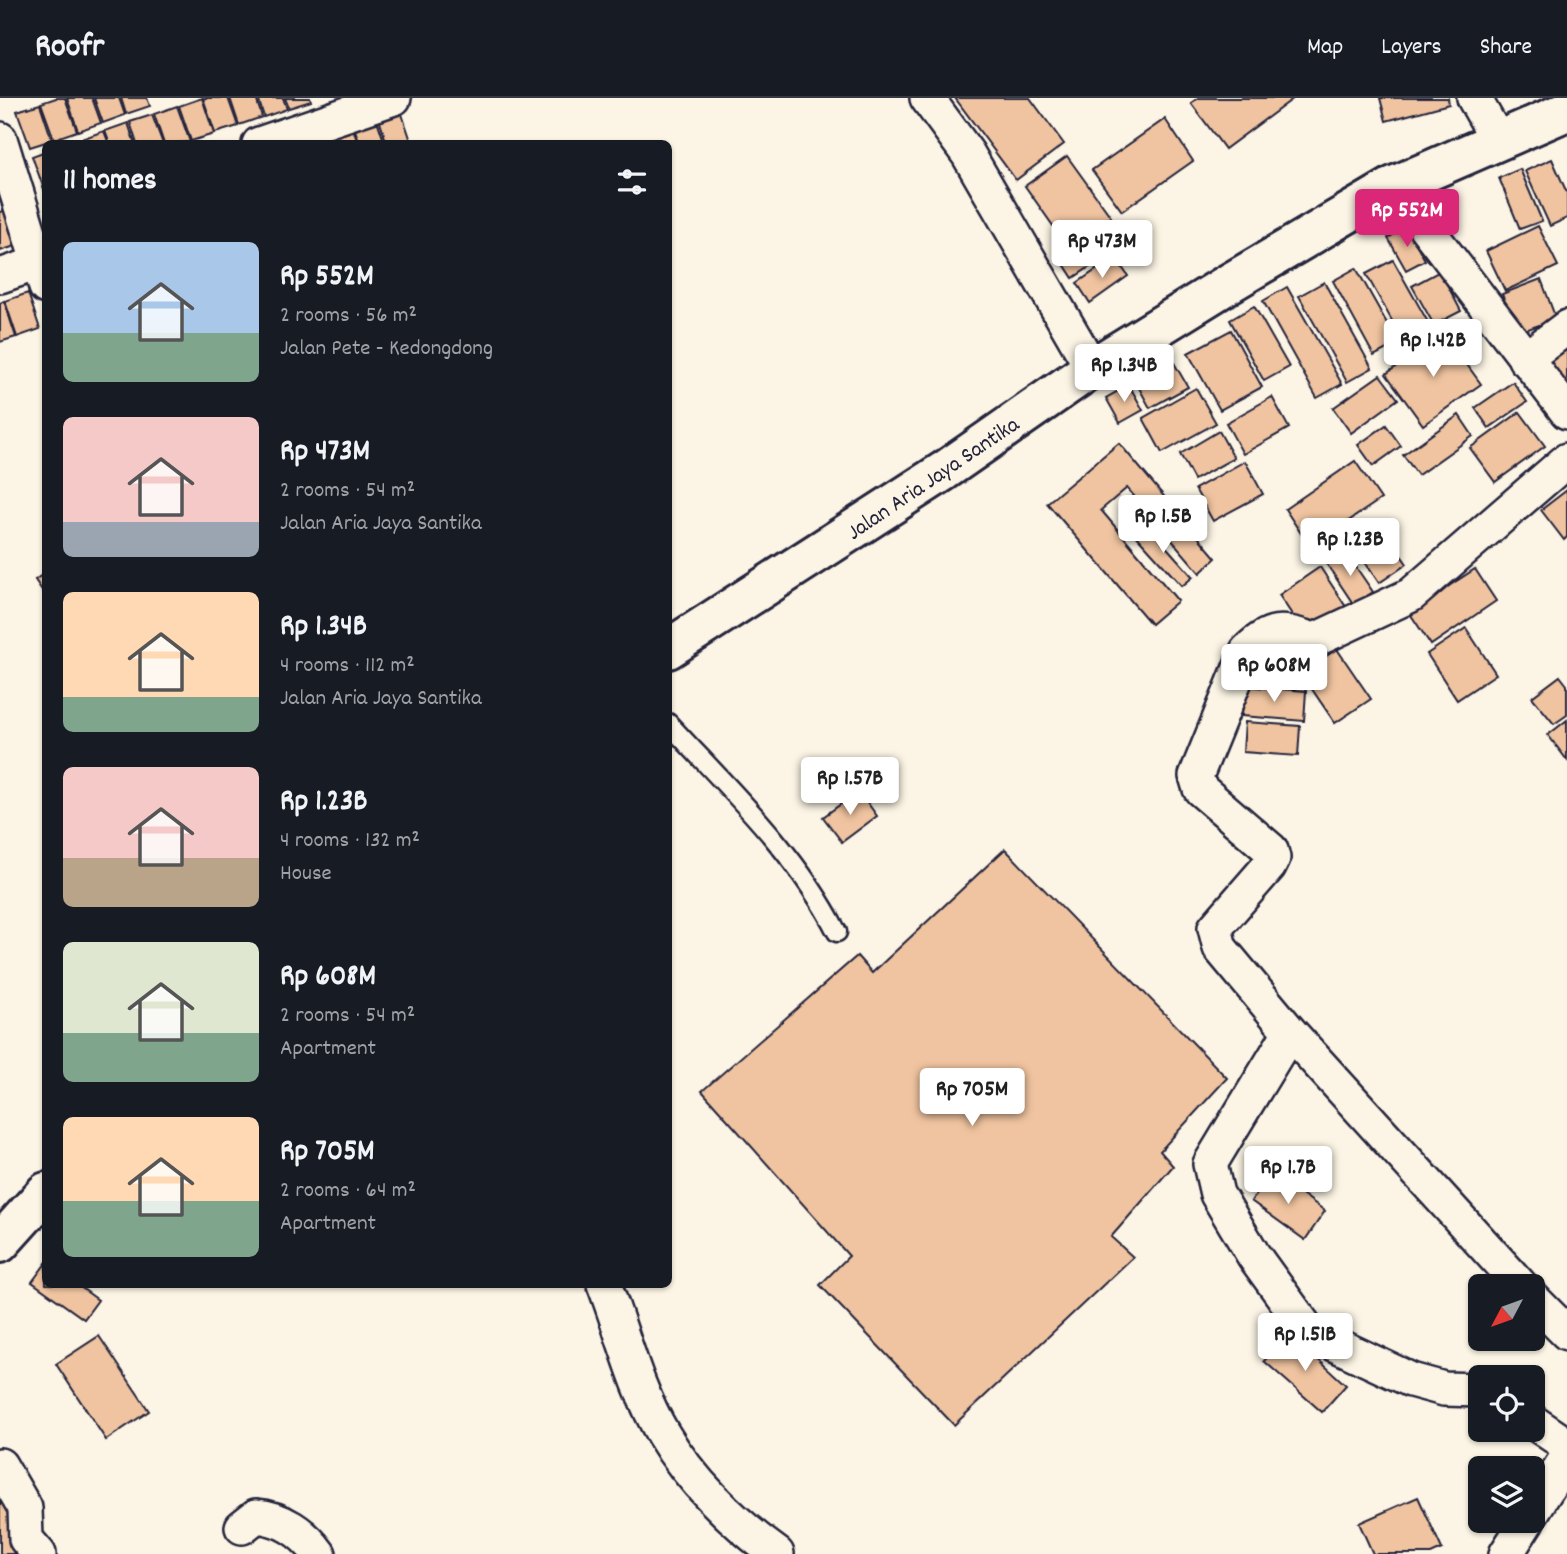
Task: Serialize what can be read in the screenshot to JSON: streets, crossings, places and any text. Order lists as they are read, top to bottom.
{
  "streets": {
    "street": ["Jalan Aria Jaya Santika"]
  },
  "north": "bottom left",
  "page": {
    "header": "Roofr",
    "nav": ["Map", "Layers", "Share"],
    "heading": "11 homes",
    "price": [
      "Rp 552M",
      "Rp 473M",
      "Rp 1.42B",
      "Rp 1.34B",
      "Rp 1.5B",
      "Rp 1.23B",
      "Rp 608M",
      "Rp 1.57B",
      "Rp 705M",
      "Rp 1.7B",
      "Rp 1.51B"
    ],
    "list": [
      {
        "name": "Rp 552M",
        "note": "2 rooms · 56 m² · Jalan Pete - Kedongdong"
      },
      {
        "name": "Rp 473M",
        "note": "2 rooms · 54 m² · Jalan Aria Jaya Santika"
      },
      {
        "name": "Rp 1.34B",
        "note": "4 rooms · 112 m² · Jalan Aria Jaya Santika"
      },
      {
        "name": "Rp 1.23B",
        "note": "4 rooms · 132 m² · House"
      },
      {
        "name": "Rp 608M",
        "note": "2 rooms · 54 m² · Apartment"
      },
      {
        "name": "Rp 705M",
        "note": "2 rooms · 64 m² · Apartment"
      }
    ]
  }
}
